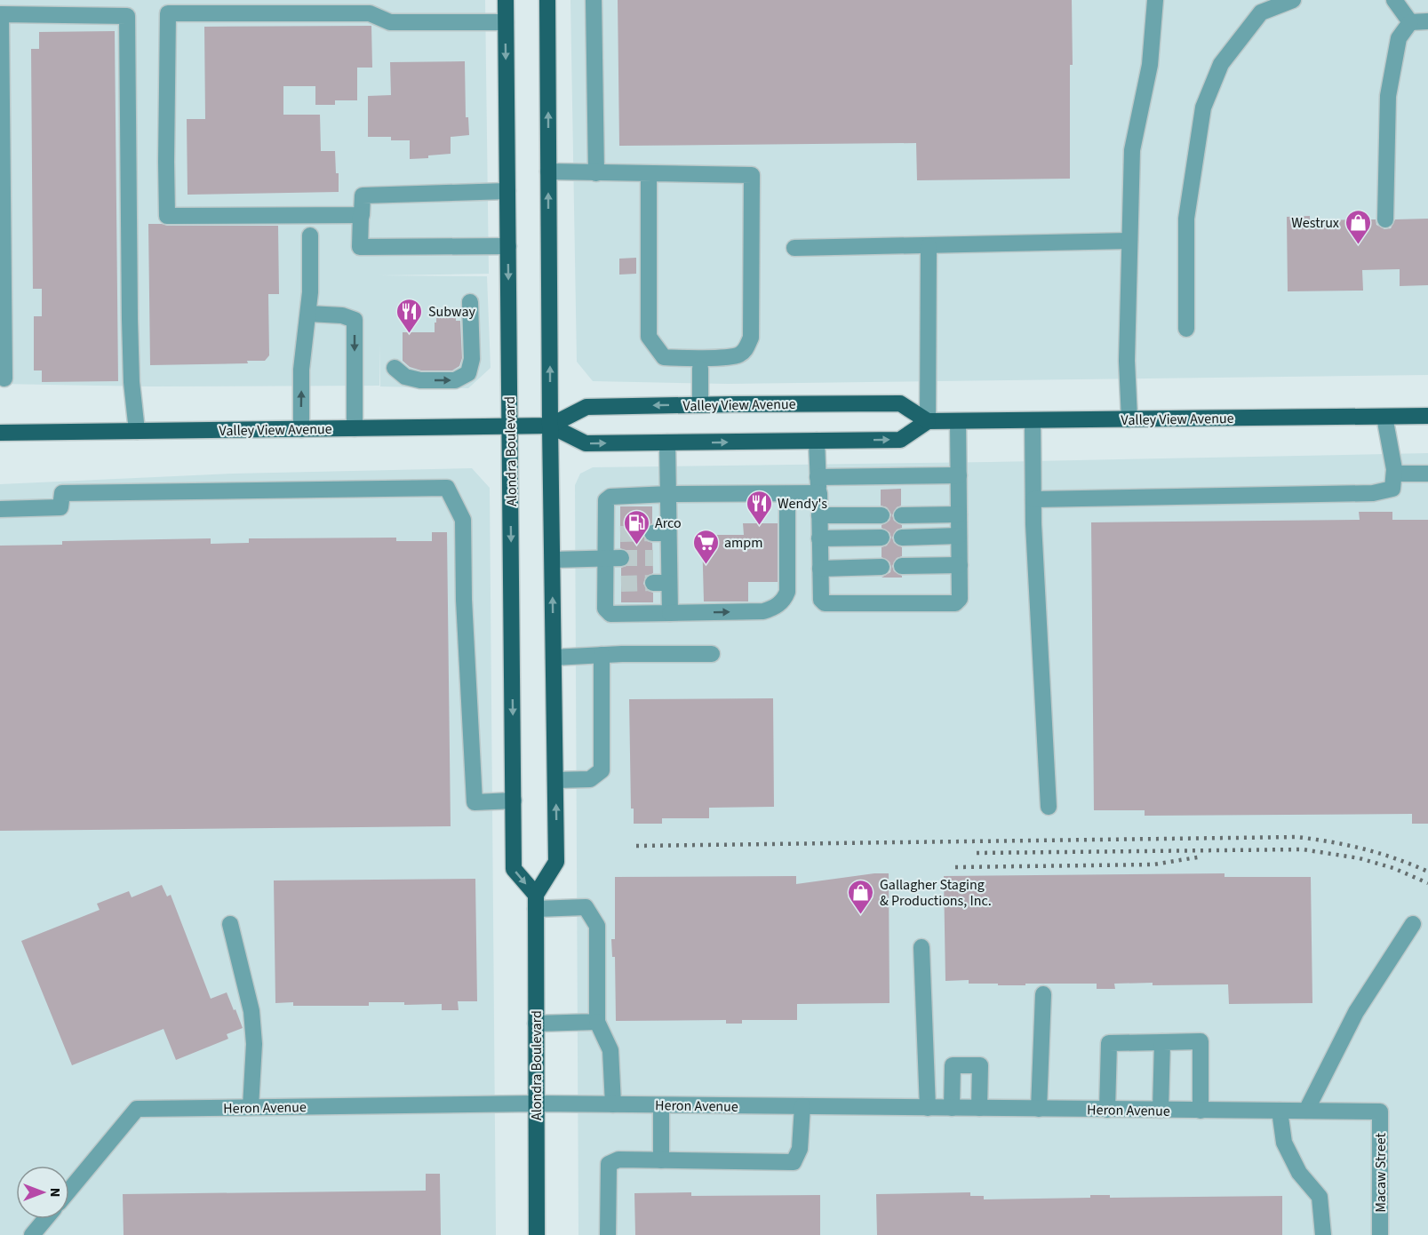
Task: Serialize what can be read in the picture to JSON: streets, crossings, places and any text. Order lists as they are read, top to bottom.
{
  "streets": {
    "main road": ["Valley View Avenue", "Alondra Boulevard"],
    "street": ["Heron Avenue", "Macaw Street"]
  },
  "crossings": [
    ["Valley View Avenue", "Alondra Boulevard"],
    ["Alondra Boulevard", "Heron Avenue"],
    ["Heron Avenue", "Macaw Street"]
  ],
  "places": {
    "shop": ["Westrux", "Gallagher Staging & Productions, Inc."],
    "restaurant": ["Subway", "Wendy's"],
    "fuel station": ["Arco"],
    "supermarket": ["ampm"]
  },
  "north": "right"
}
